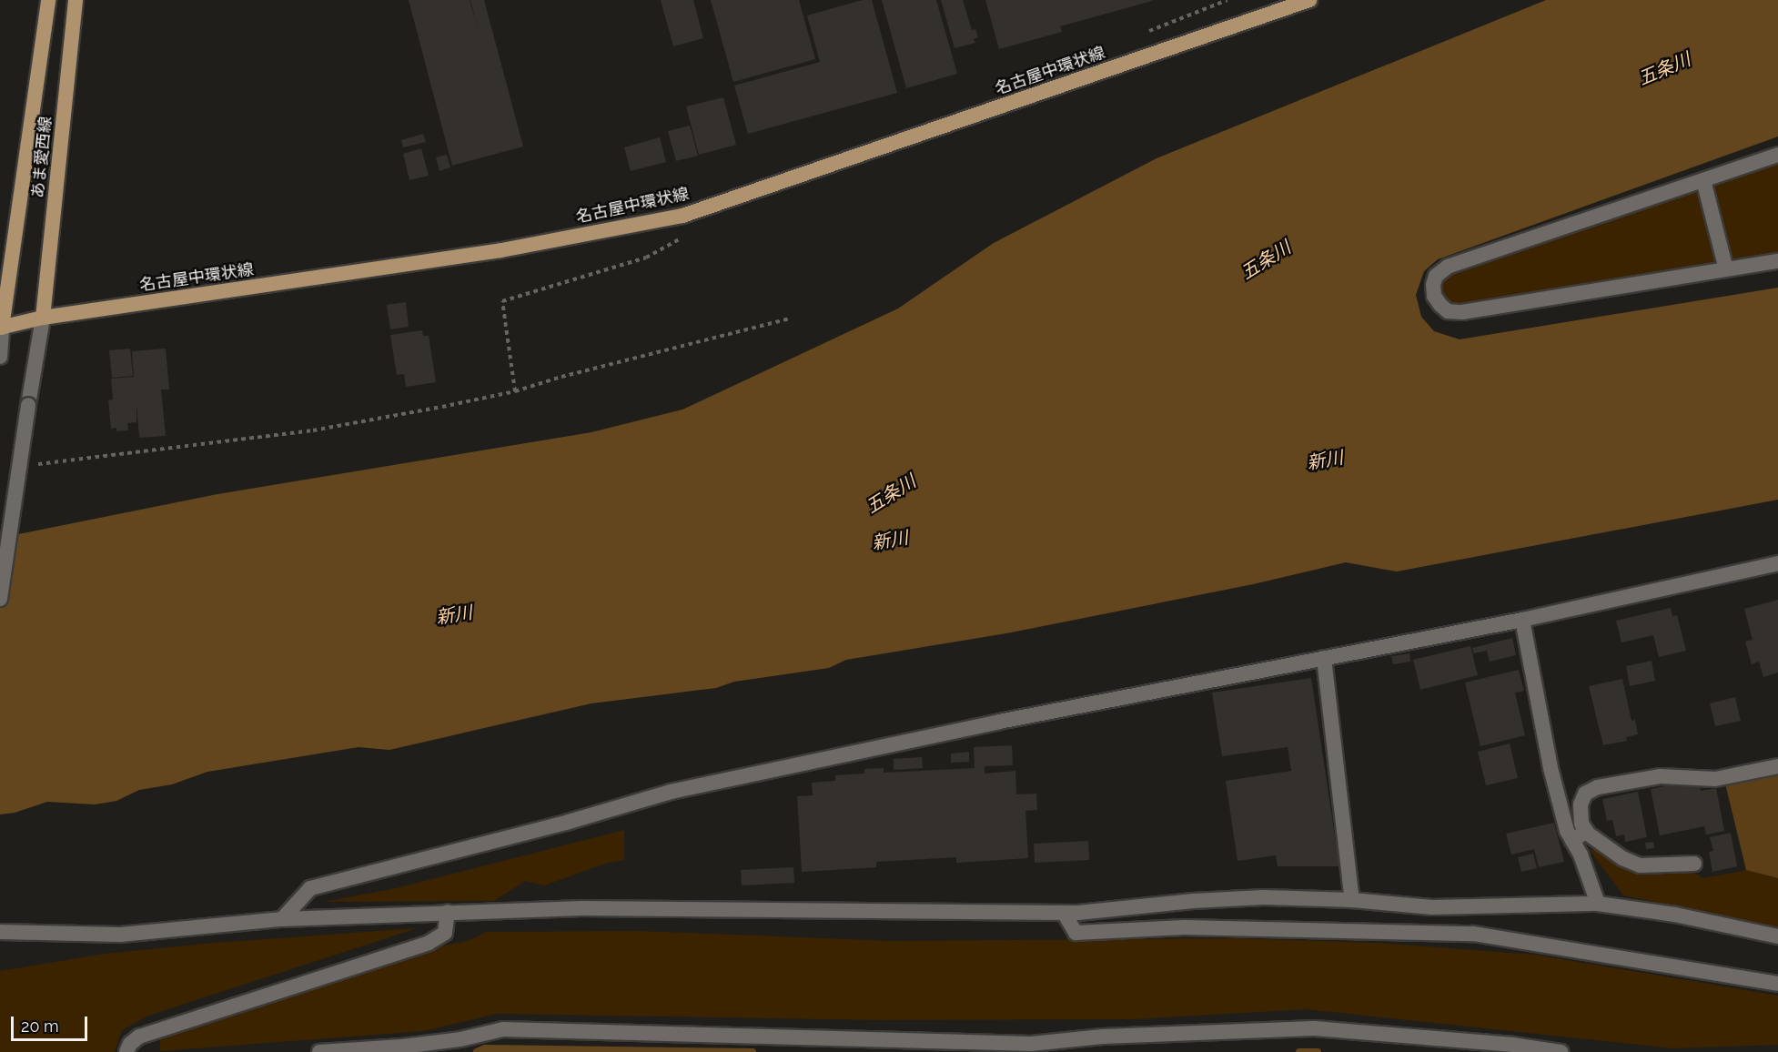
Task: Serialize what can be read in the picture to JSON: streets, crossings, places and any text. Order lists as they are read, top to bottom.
{
  "streets": {
    "main road": ["名古屋中環状線", "あま愛西線"]
  },
  "crossings": [
    ["名古屋中環状線", "あま愛西線"]
  ],
  "water": ["五条川", "新川"],
  "scale_bar": "20 m"
}
